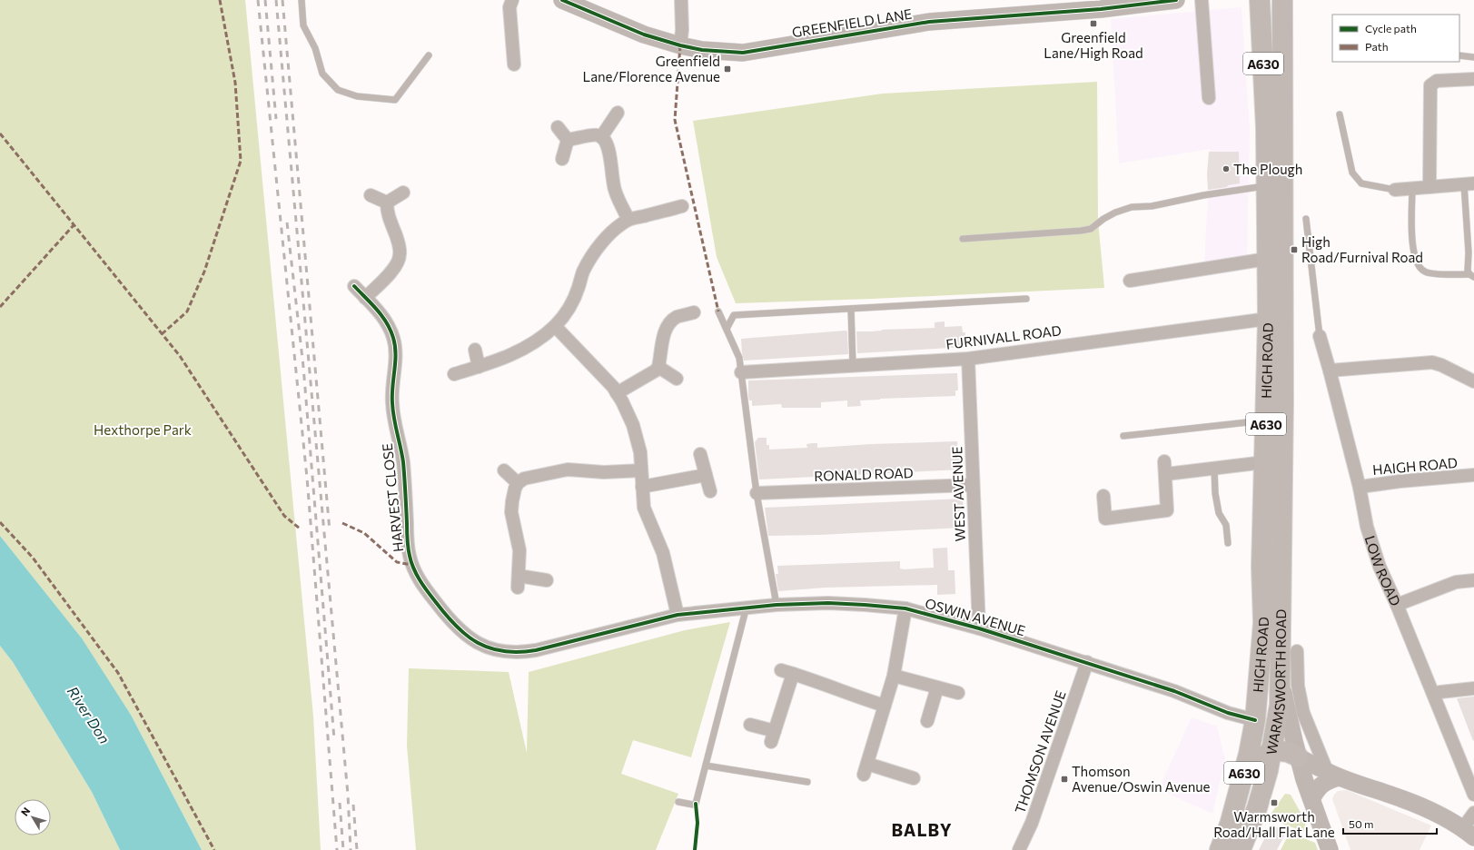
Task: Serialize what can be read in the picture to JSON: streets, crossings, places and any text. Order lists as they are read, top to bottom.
{
  "streets": {
    "main road": ["A630", "HIGH ROAD", "WARMSWORTH ROAD"],
    "street": [
      "GREENFIELD LANE",
      "FURNIVALL ROAD",
      "HAIGH ROAD",
      "RONALD ROAD",
      "WEST AVENUE",
      "HARVEST CLOSE",
      "LOW ROAD",
      "OSWIN AVENUE",
      "THOMSON AVENUE"
    ]
  },
  "crossings": [
    ["A630", "HIGH ROAD"],
    ["A630", "OSWIN AVENUE"],
    ["A630", "WARMSWORTH ROAD"],
    ["FURNIVALL ROAD", "HIGH ROAD"],
    ["FURNIVALL ROAD", "WEST AVENUE"],
    ["HIGH ROAD", "OSWIN AVENUE"],
    ["HIGH ROAD", "WARMSWORTH ROAD"],
    ["HAIGH ROAD", "LOW ROAD"],
    ["RONALD ROAD", "WEST AVENUE"],
    ["WEST AVENUE", "OSWIN AVENUE"],
    ["HARVEST CLOSE", "OSWIN AVENUE"],
    ["OSWIN AVENUE", "WARMSWORTH ROAD"],
    ["OSWIN AVENUE", "THOMSON AVENUE"]
  ],
  "districts": ["BALBY"],
  "water": ["River Don"],
  "parks": ["Hexthorpe Park"],
  "places": {
    "transit": [
      "Greenfield Lane/High Road",
      "Greenfield Lane/Florence Avenue",
      "High Road/Furnival Road",
      "Thomson Avenue/Oswin Avenue",
      "Warmsworth Road/Hall Flat Lane"
    ],
    "other": ["The Plough"]
  },
  "legend": ["Cycle path", "Path"],
  "scale_bar": "50 m",
  "north": "top left"
}
